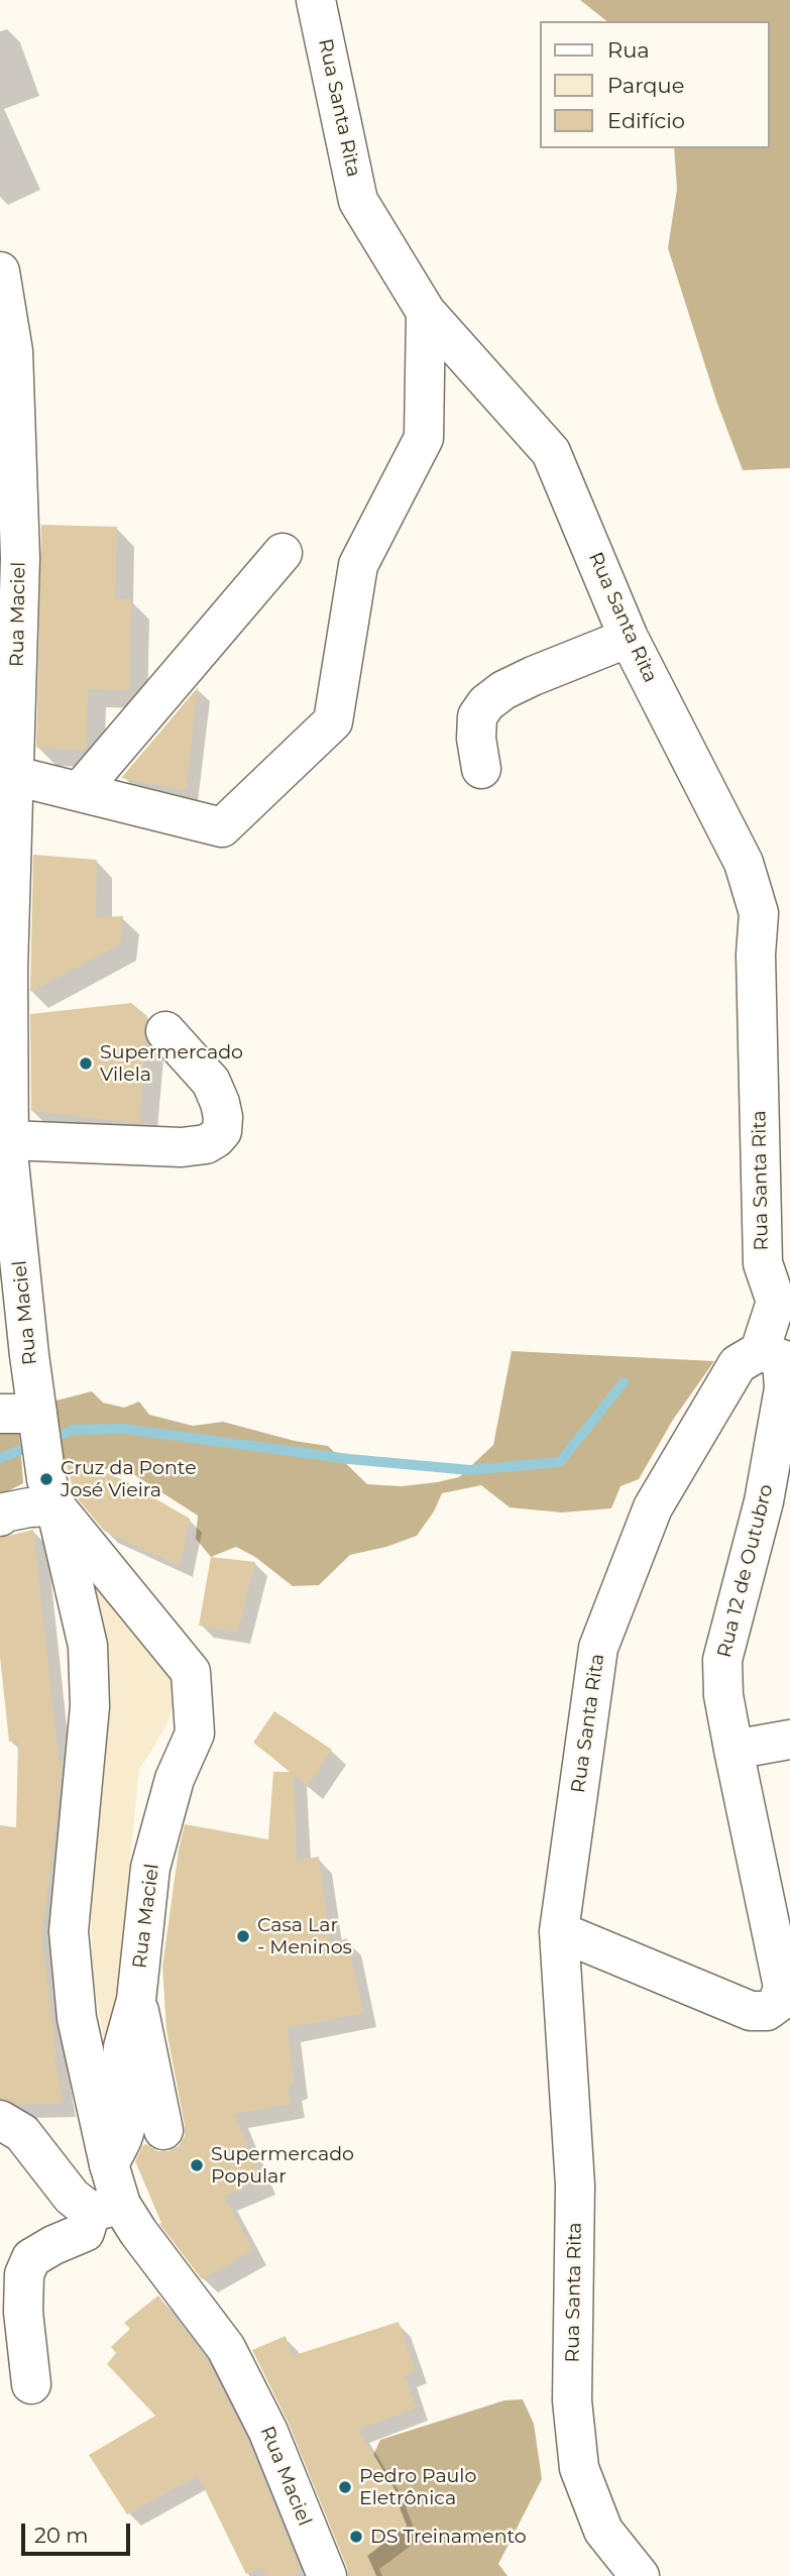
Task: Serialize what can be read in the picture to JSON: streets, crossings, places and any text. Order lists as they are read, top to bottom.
{
  "streets": {
    "street": ["Rua Santa Rita", "Rua Maciel", "Rua 12 de Outubro"]
  },
  "crossings": [
    ["Rua Santa Rita", "Rua 12 de Outubro"]
  ],
  "places": [
    "Supermercado Vilela",
    "Cruz da Ponte José Vieira",
    "Casa Lar - Meninos",
    "Supermercado Popular",
    "Pedro Paulo Eletrônica",
    "DS Treinamento"
  ],
  "legend": ["Rua", "Parque", "Edifício"],
  "scale_bar": "20 m"
}
